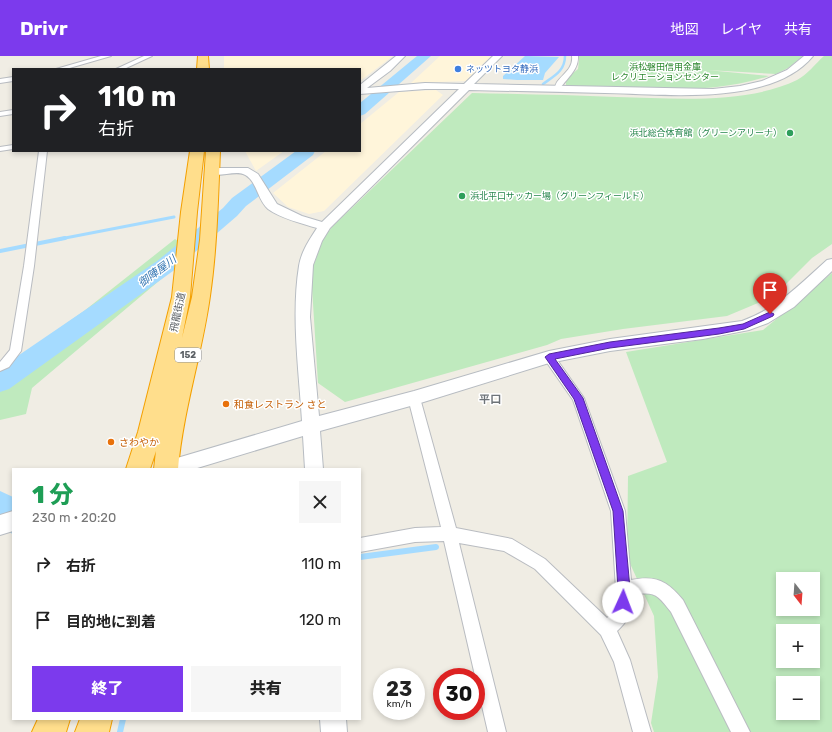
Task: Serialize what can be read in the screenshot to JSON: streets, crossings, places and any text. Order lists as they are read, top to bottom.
{
  "streets": {
    "highway": ["飛龍街道", "152"]
  },
  "districts": ["平口"],
  "water": ["御陣屋川"],
  "parks": ["浜松磐田信用金庫 レクリエーションセンター"],
  "places": [
    "ネッツトヨタ静浜",
    "浜北総合体育館（グリーンアリーナ）",
    "浜北平口サッカー場（グリーンフィールド）",
    "和食レストラン さと",
    "さわやか"
  ],
  "north": "bottom",
  "page": {
    "header": "Drivr",
    "nav": ["地図", "レイヤ", "共有"],
    "turn": ["110 m", "右折"],
    "heading": ["1 分", "230 m · 20:20"],
    "list": [
      {
        "name": "右折",
        "value": "110 m"
      },
      {
        "name": "目的地に到着",
        "value": "120 m"
      }
    ],
    "map_buttons": ["+", "−"],
    "buttons": ["終了", "共有"],
    "speed": "23 km/h",
    "limit": "30"
  }
}
